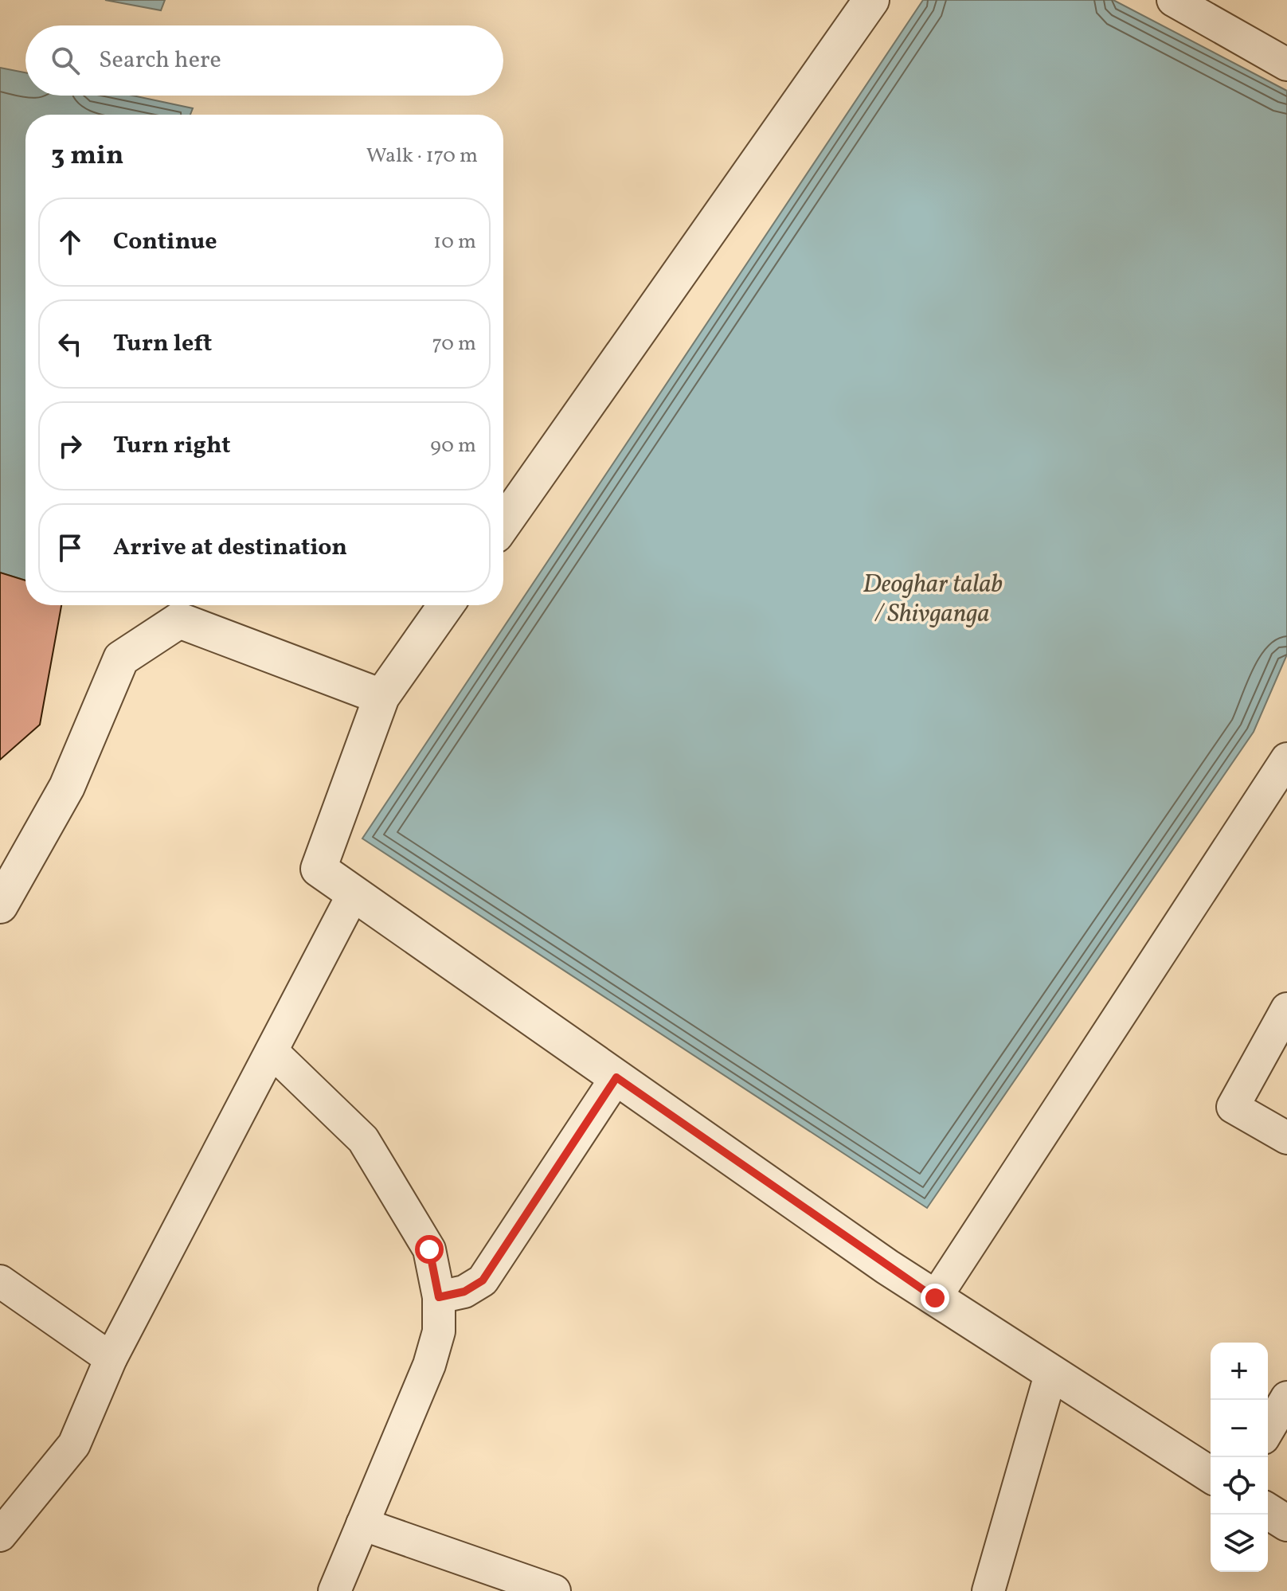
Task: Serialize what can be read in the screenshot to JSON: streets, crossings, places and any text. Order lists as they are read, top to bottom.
{
  "water": ["Deoghar talab / Shivganga"],
  "page": {
    "search": "Search here",
    "heading": ["3 min", "Walk · 170 m"],
    "list": [
      ["Continue", "10 m"],
      ["Turn left", "70 m"],
      ["Turn right", "90 m"],
      "Arrive at destination"
    ],
    "map_buttons": ["+", "−"]
  }
}
